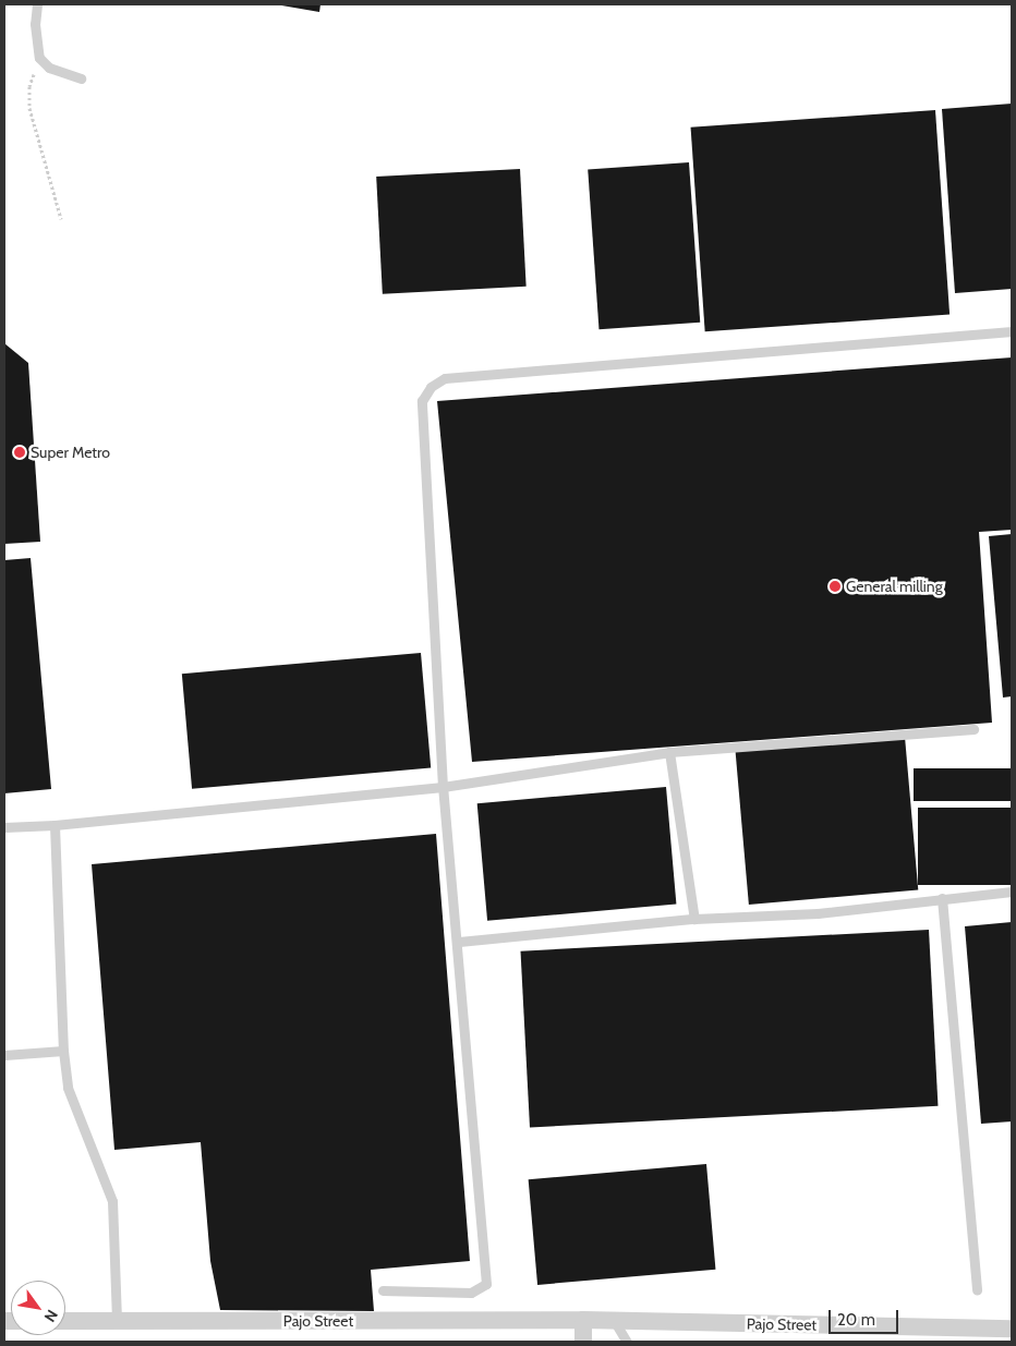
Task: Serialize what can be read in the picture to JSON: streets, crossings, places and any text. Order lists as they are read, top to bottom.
{
  "streets": {
    "street": ["Pajo Street"]
  },
  "places": ["Super Metro", "General milling"],
  "scale_bar": "20 m",
  "north": "bottom right"
}
